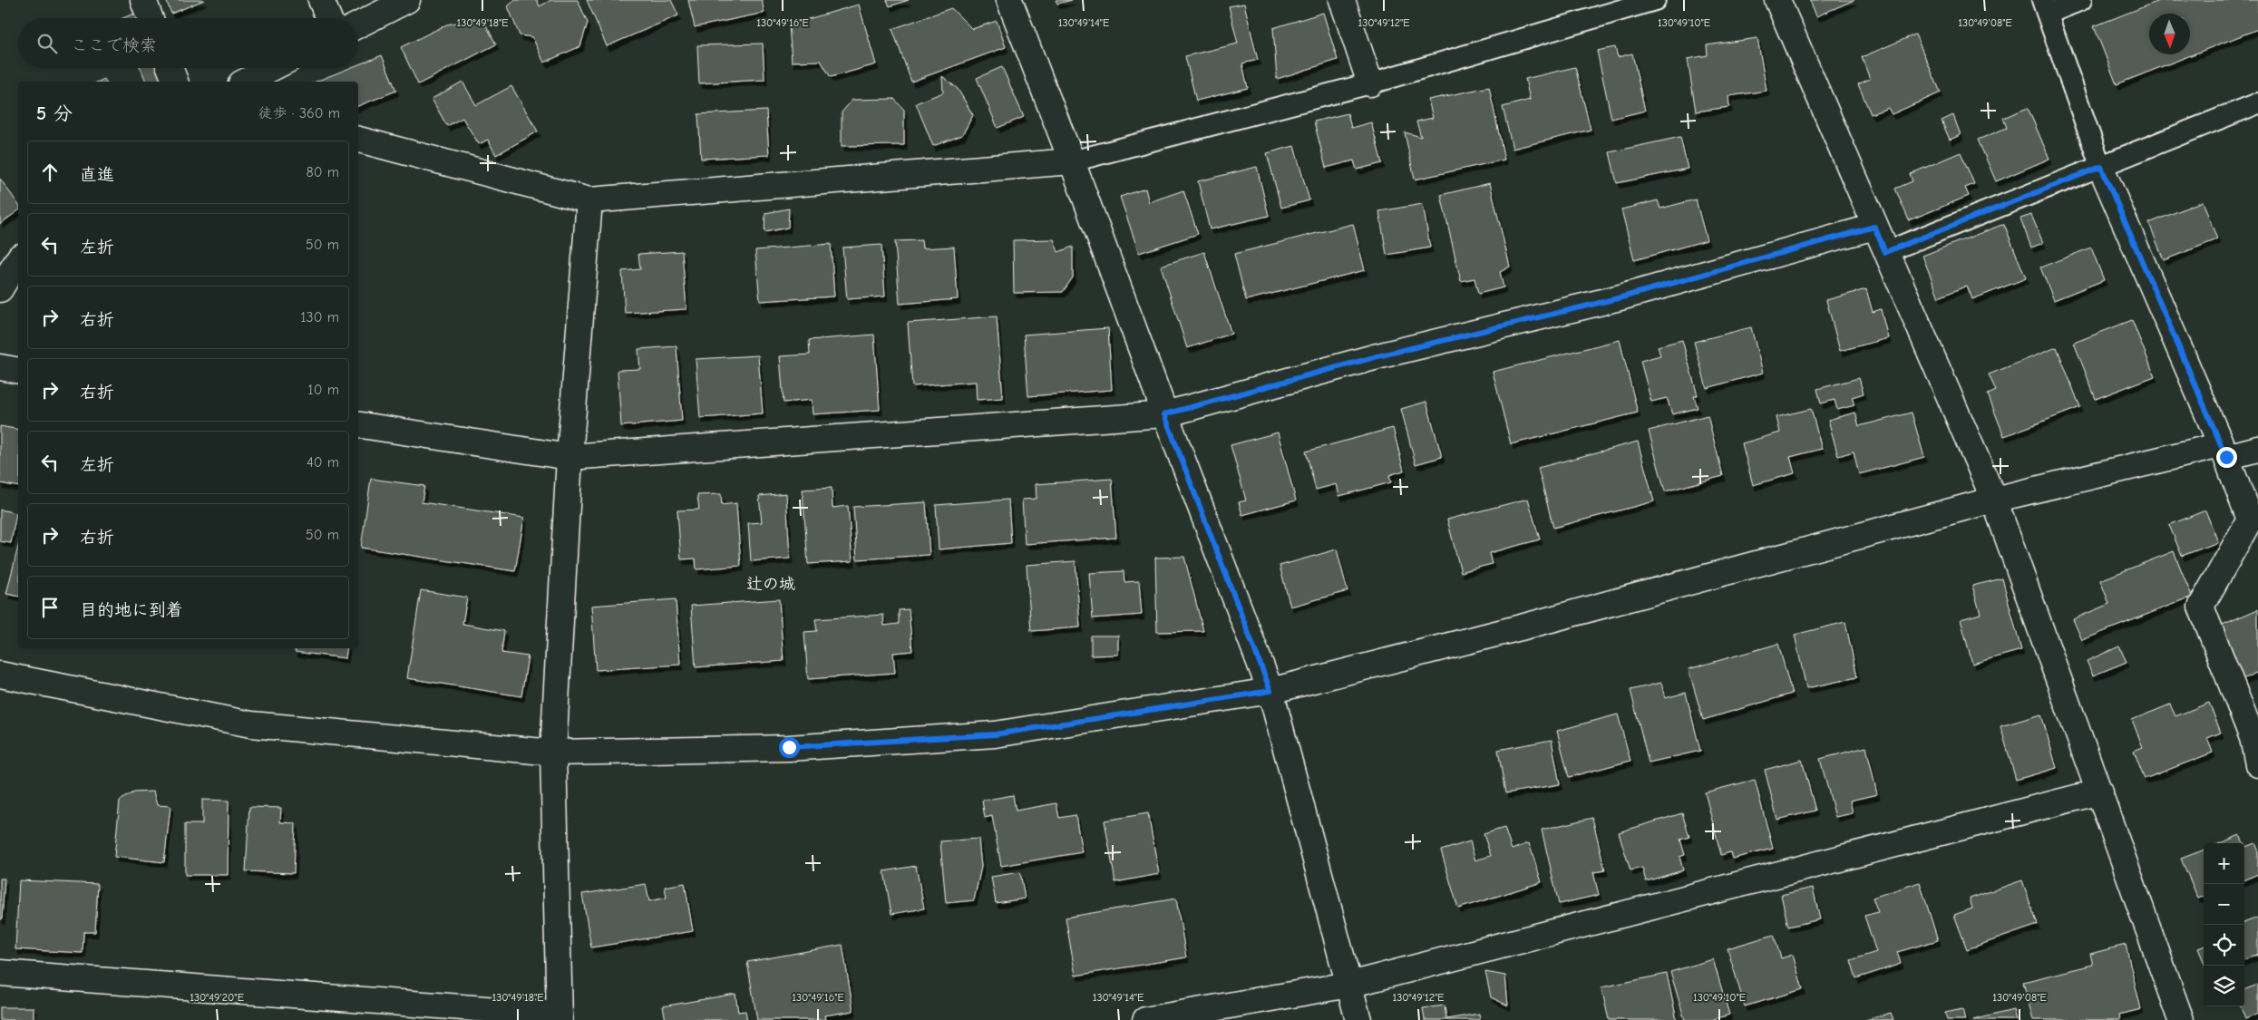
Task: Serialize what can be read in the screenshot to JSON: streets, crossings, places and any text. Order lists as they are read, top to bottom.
{
  "districts": ["辻の城"],
  "north": "bottom",
  "page": {
    "search": "ここで検索",
    "heading": ["5 分", "徒歩 · 360 m"],
    "list": [
      ["直進", "80 m"],
      ["左折", "50 m"],
      ["右折", "130 m"],
      ["右折", "10 m"],
      ["左折", "40 m"],
      ["右折", "50 m"],
      "目的地に到着"
    ],
    "map_buttons": ["+", "−"]
  },
  "coordinates": [
    "130°49'18\"E",
    "130°49'16\"E",
    "130°49'14\"E",
    "130°49'12\"E",
    "130°49'10\"E",
    "130°49'08\"E",
    "130°49'20\"E"
  ]
}
